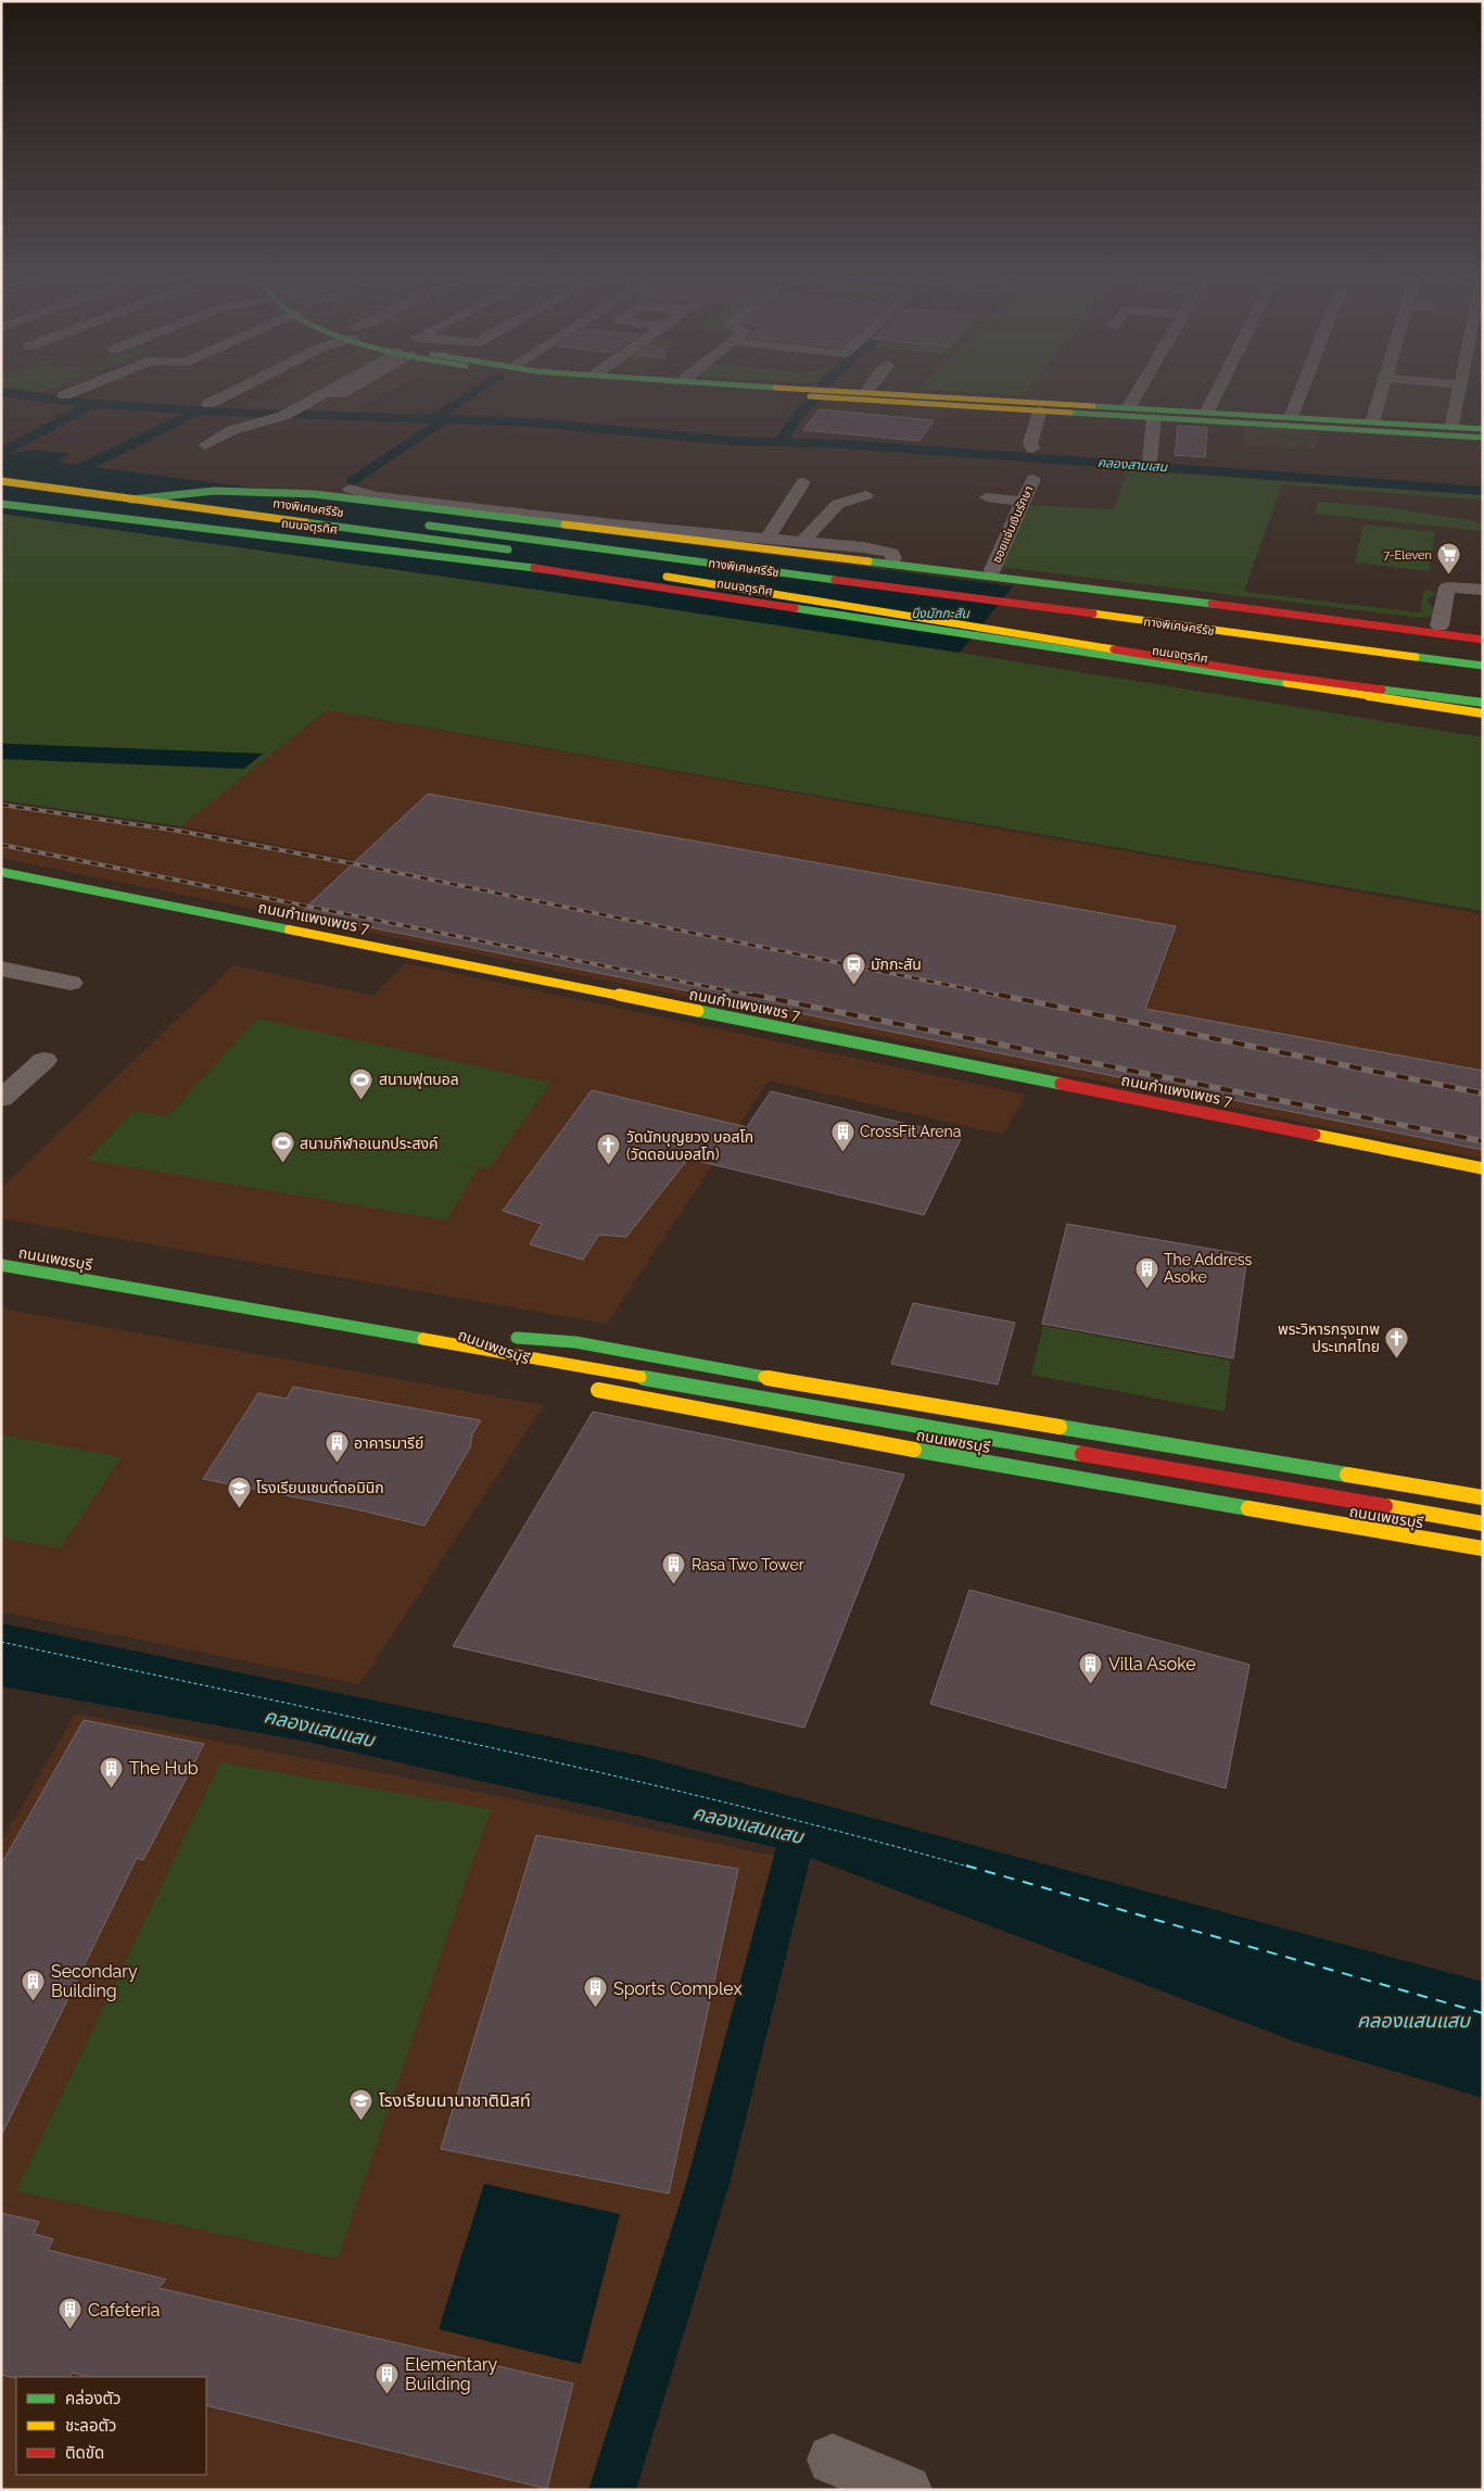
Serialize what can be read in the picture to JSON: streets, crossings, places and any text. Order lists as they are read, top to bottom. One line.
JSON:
{"streets":{"main road":["ทางพิเศษศรีรัช","ถนนจตุรทิศ","ถนนกำแพงเพชร 7","ถนนเพชรบุรี"],"street":["ซอยแจ่มเงินรักษา"]},"water":["คลองสามเสน","บึงมักกะสัน","คลองแสนแสบ"],"places":{"supermarket":["7-Eleven"],"station":["มักกะสัน"],"sports":["สนามฟุตบอล","สนามกีฬาอเนกประสงค์"],"building":["CrossFit Arena","The Address Asoke","อาคารมารีย์","Rasa Two Tower","Villa Asoke","The Hub","Secondary Building","Sports Complex","Cafeteria","Elementary Building"],"church":["วัดนักบุญยวง บอสโก (วัดดอนบอสโก)","พระวิหารกรุงเทพ ประเทศไทย"],"school or university":["โรงเรียนเซนต์ดอมินิก","โรงเรียนนานาชาตินิสท์"]},"legend":["คล่องตัว","ชะลอตัว","ติดขัด"]}
